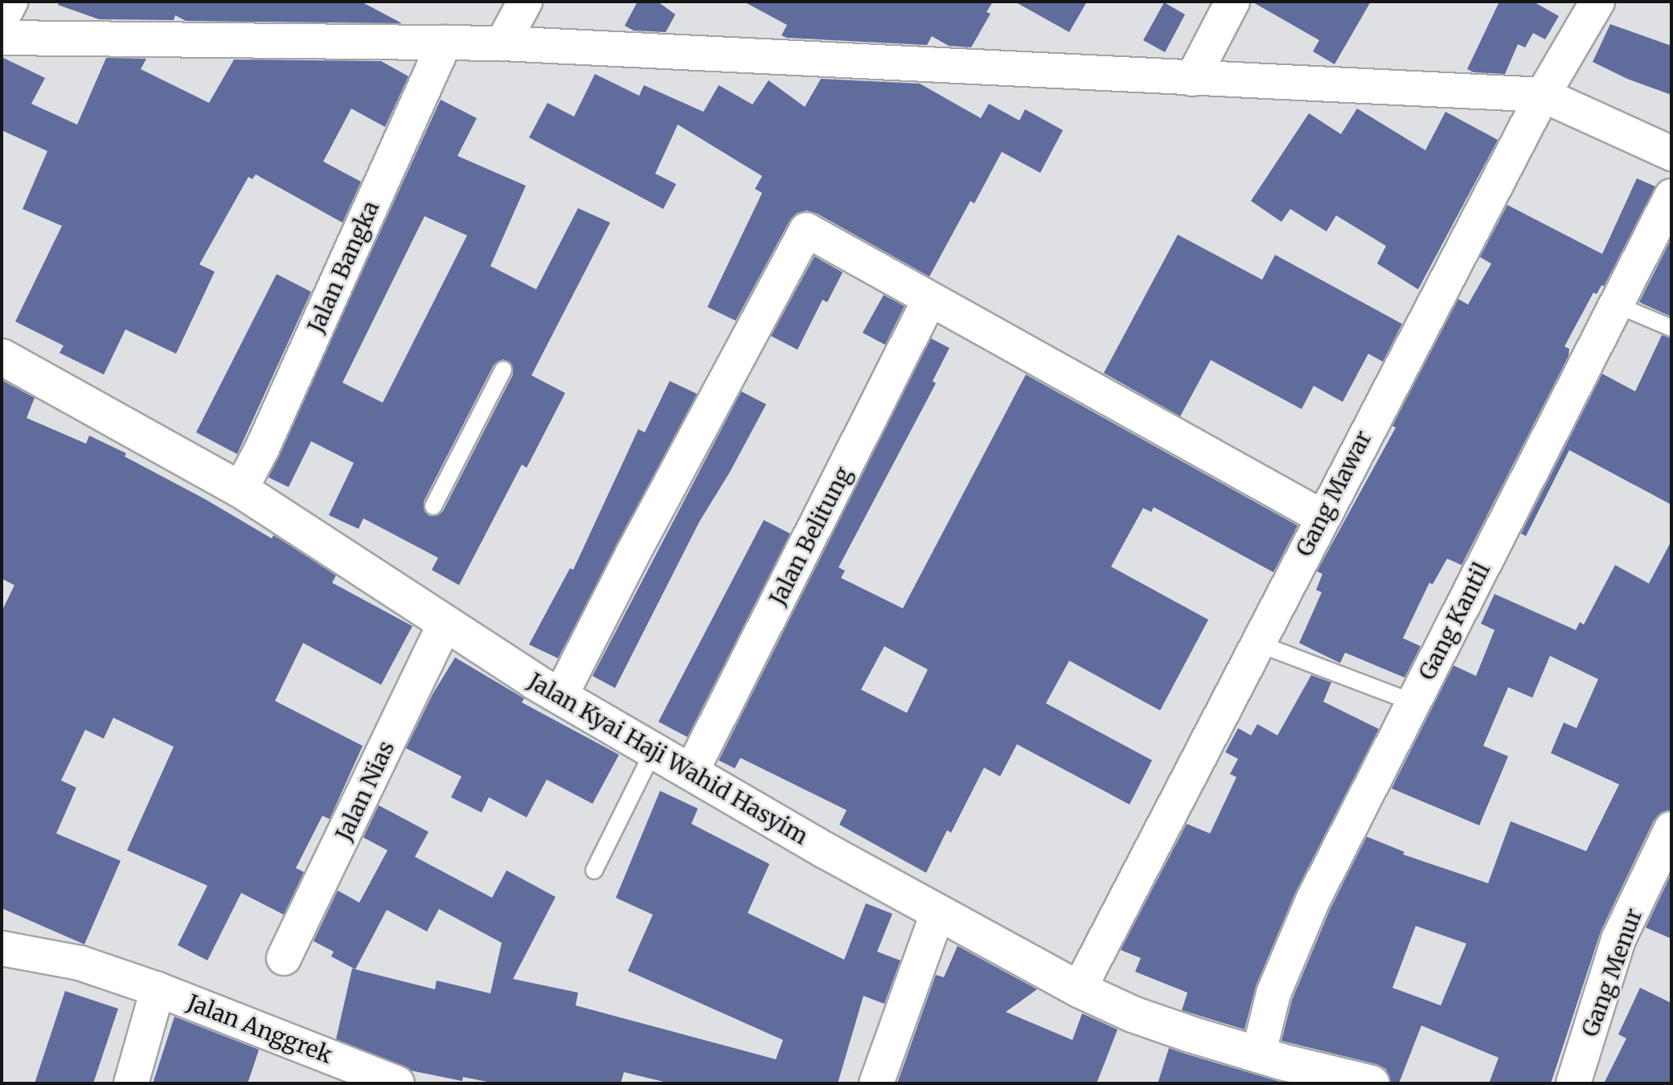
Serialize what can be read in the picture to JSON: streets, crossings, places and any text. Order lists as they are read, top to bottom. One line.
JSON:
{"streets":{"main road":["Jalan Kyai Haji Wahid Hasyim"],"street":["Jalan Bangka","Gang Mawar","Jalan Belitung","Gang Kantil","Jalan Nias","Gang Menur","Jalan Anggrek"]},"crossings":[["Jalan Bangka","Jalan Kyai Haji Wahid Hasyim"],["Gang Mawar","Jalan Kyai Haji Wahid Hasyim"],["Jalan Belitung","Jalan Kyai Haji Wahid Hasyim"],["Gang Kantil","Jalan Kyai Haji Wahid Hasyim"],["Jalan Kyai Haji Wahid Hasyim","Jalan Nias"]]}
